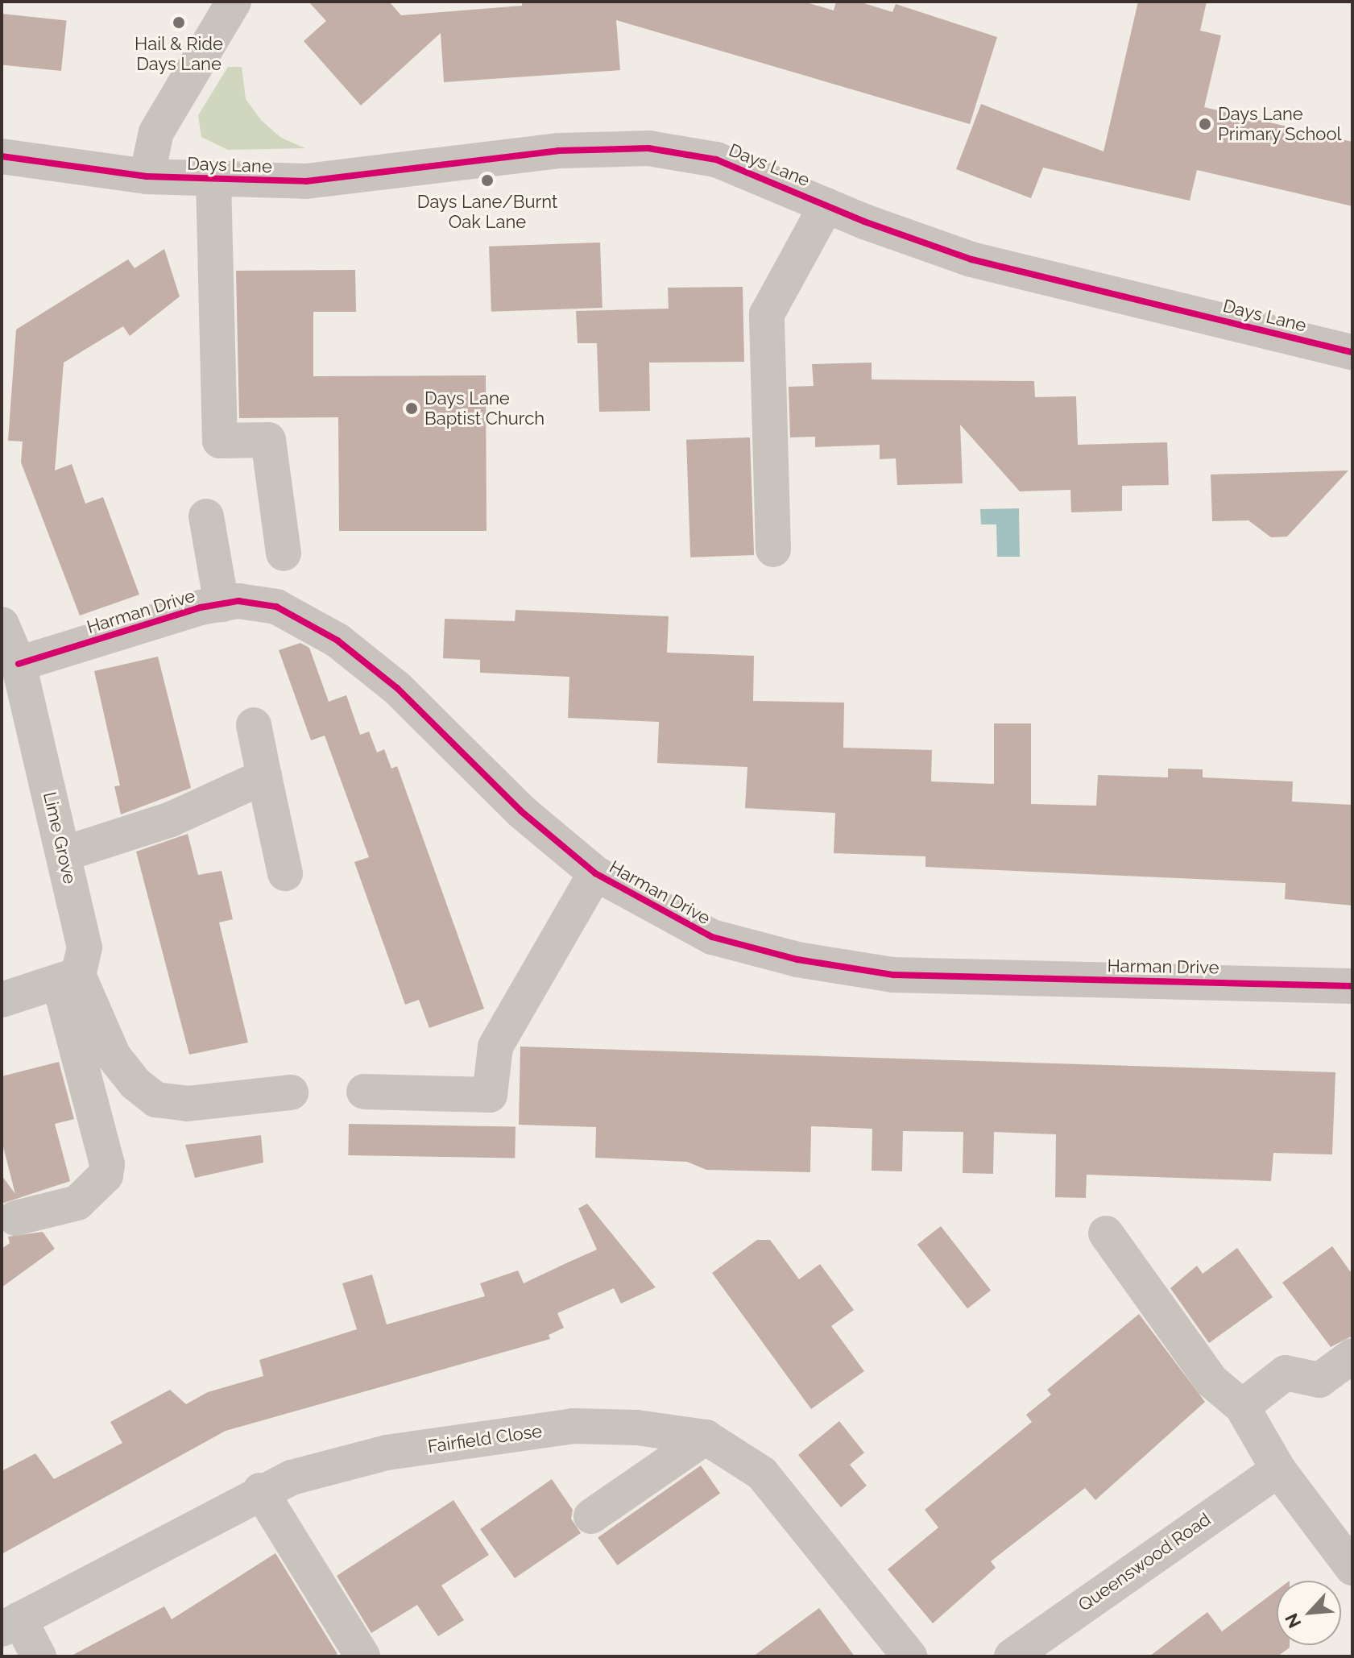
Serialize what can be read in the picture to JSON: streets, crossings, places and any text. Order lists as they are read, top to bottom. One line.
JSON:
{"streets":{"street":["Days Lane","Harman Drive","Lime Grove","Fairfield Close","Queenswood Road"]},"crossings":[["Harman Drive","Lime Grove"]],"places":["Hail & Ride Days Lane","Days Lane Primary School","Days Lane/Burnt Oak Lane","Days Lane Baptist Church"],"north":"bottom left"}
